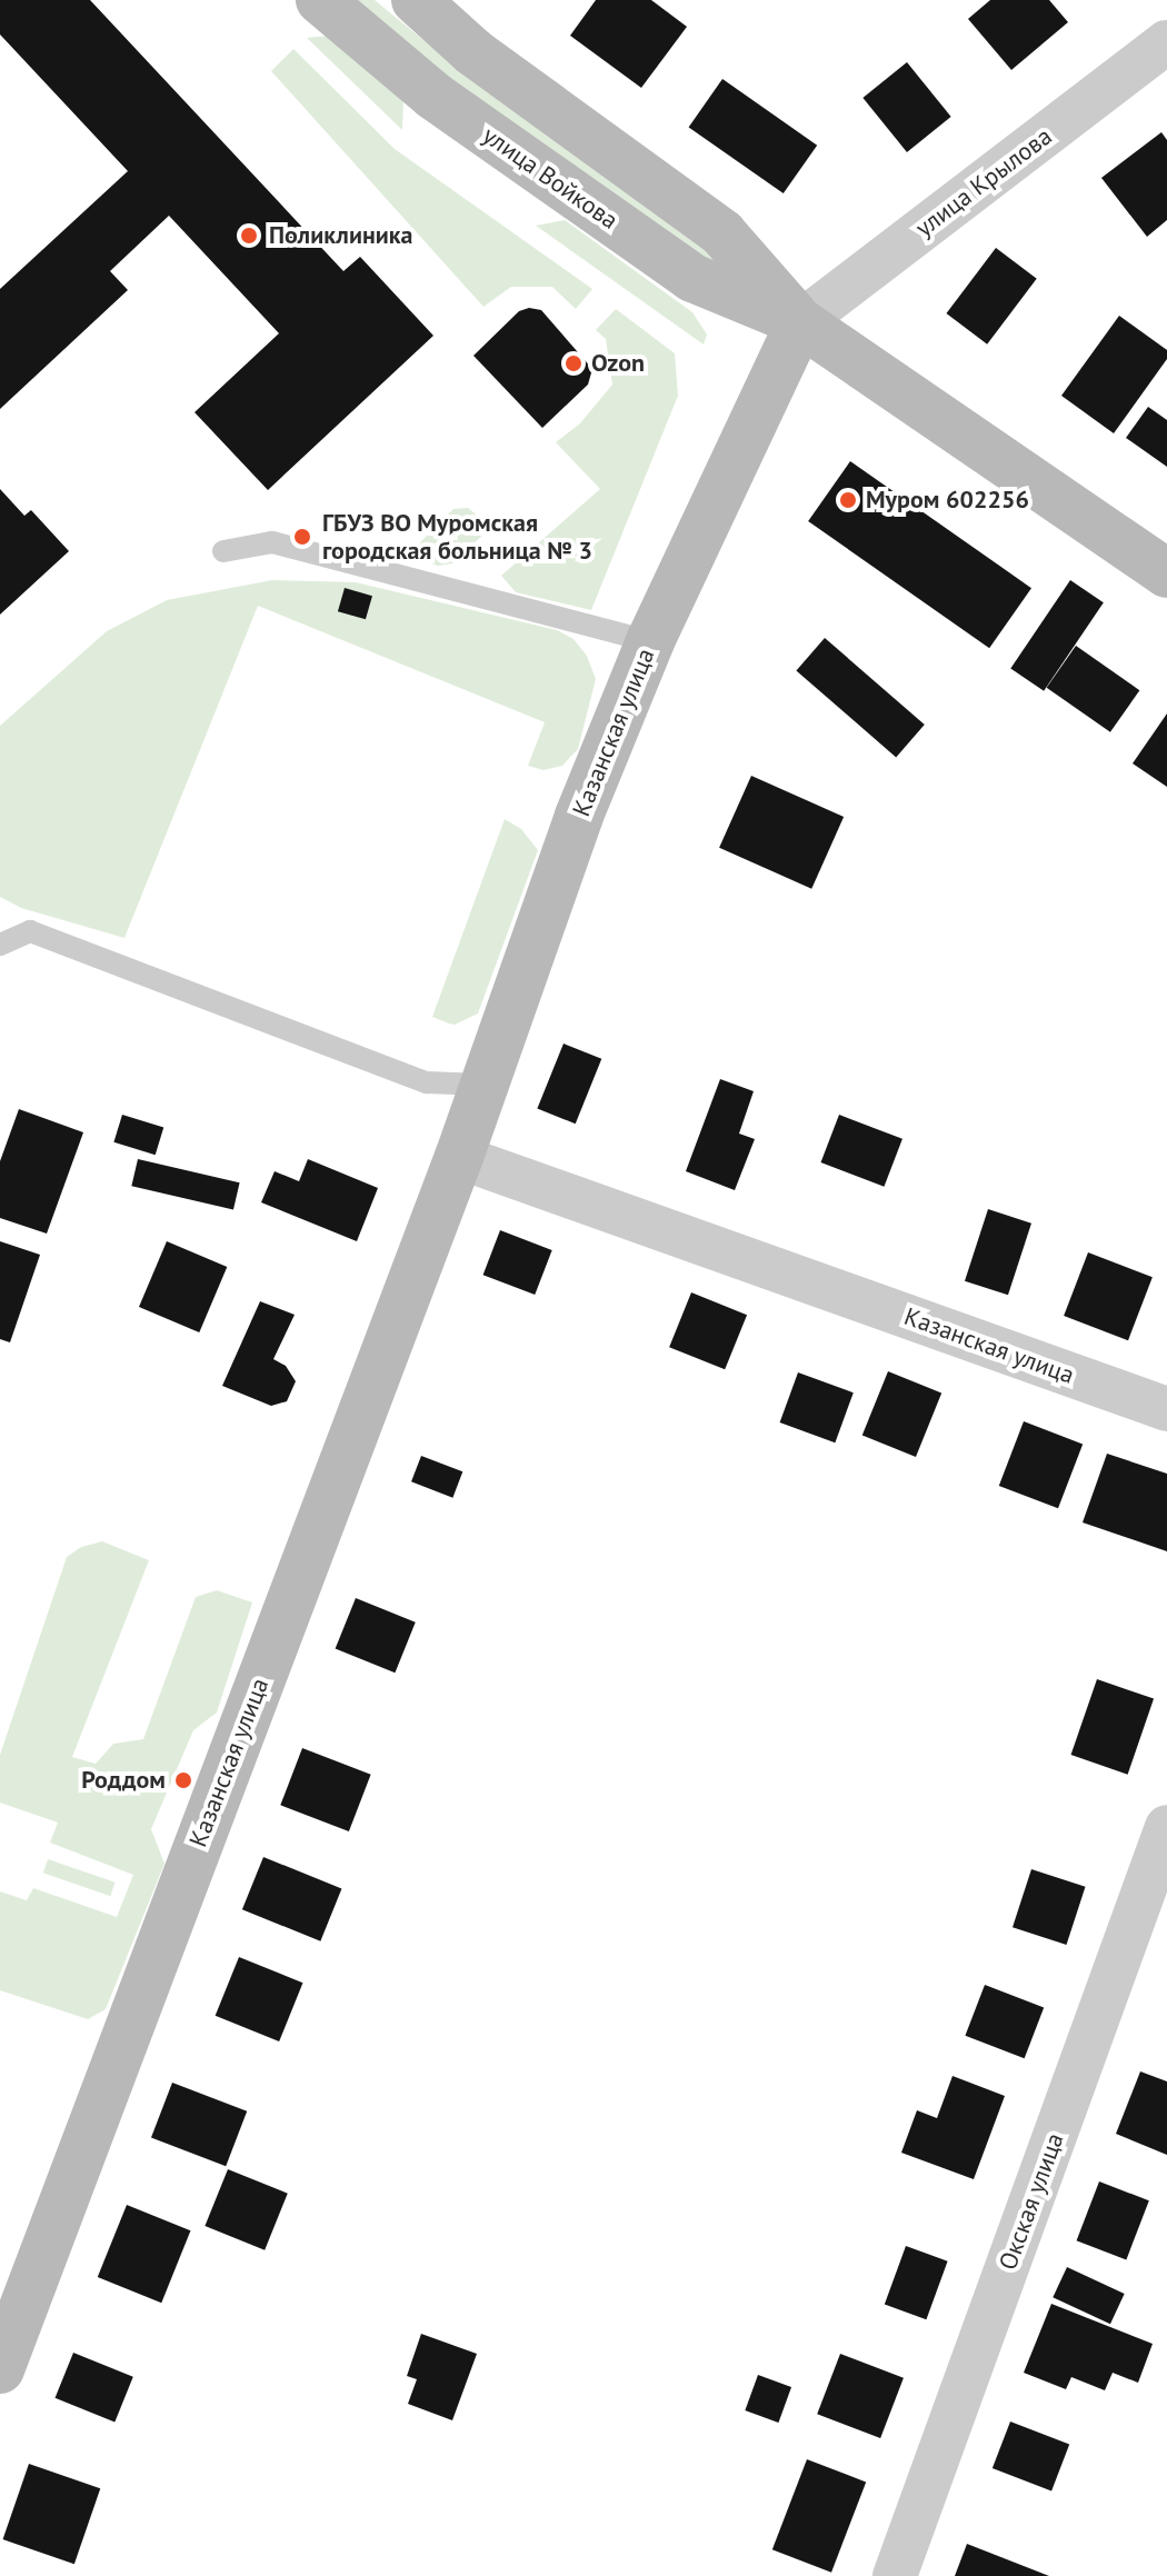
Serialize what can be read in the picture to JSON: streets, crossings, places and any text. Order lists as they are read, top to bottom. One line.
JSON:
{"streets":{"street":["улица Войкова","улица Крылова","Казанская улица","Окская улица"]},"crossings":[["улица Войкова","улица Крылова"],["улица Войкова","Казанская улица"],["улица Крылова","Казанская улица"]],"places":["Поликлиника","Ozon","Муром 602256","ГБУЗ ВО Муромская городская больница № 3","Роддом"]}
